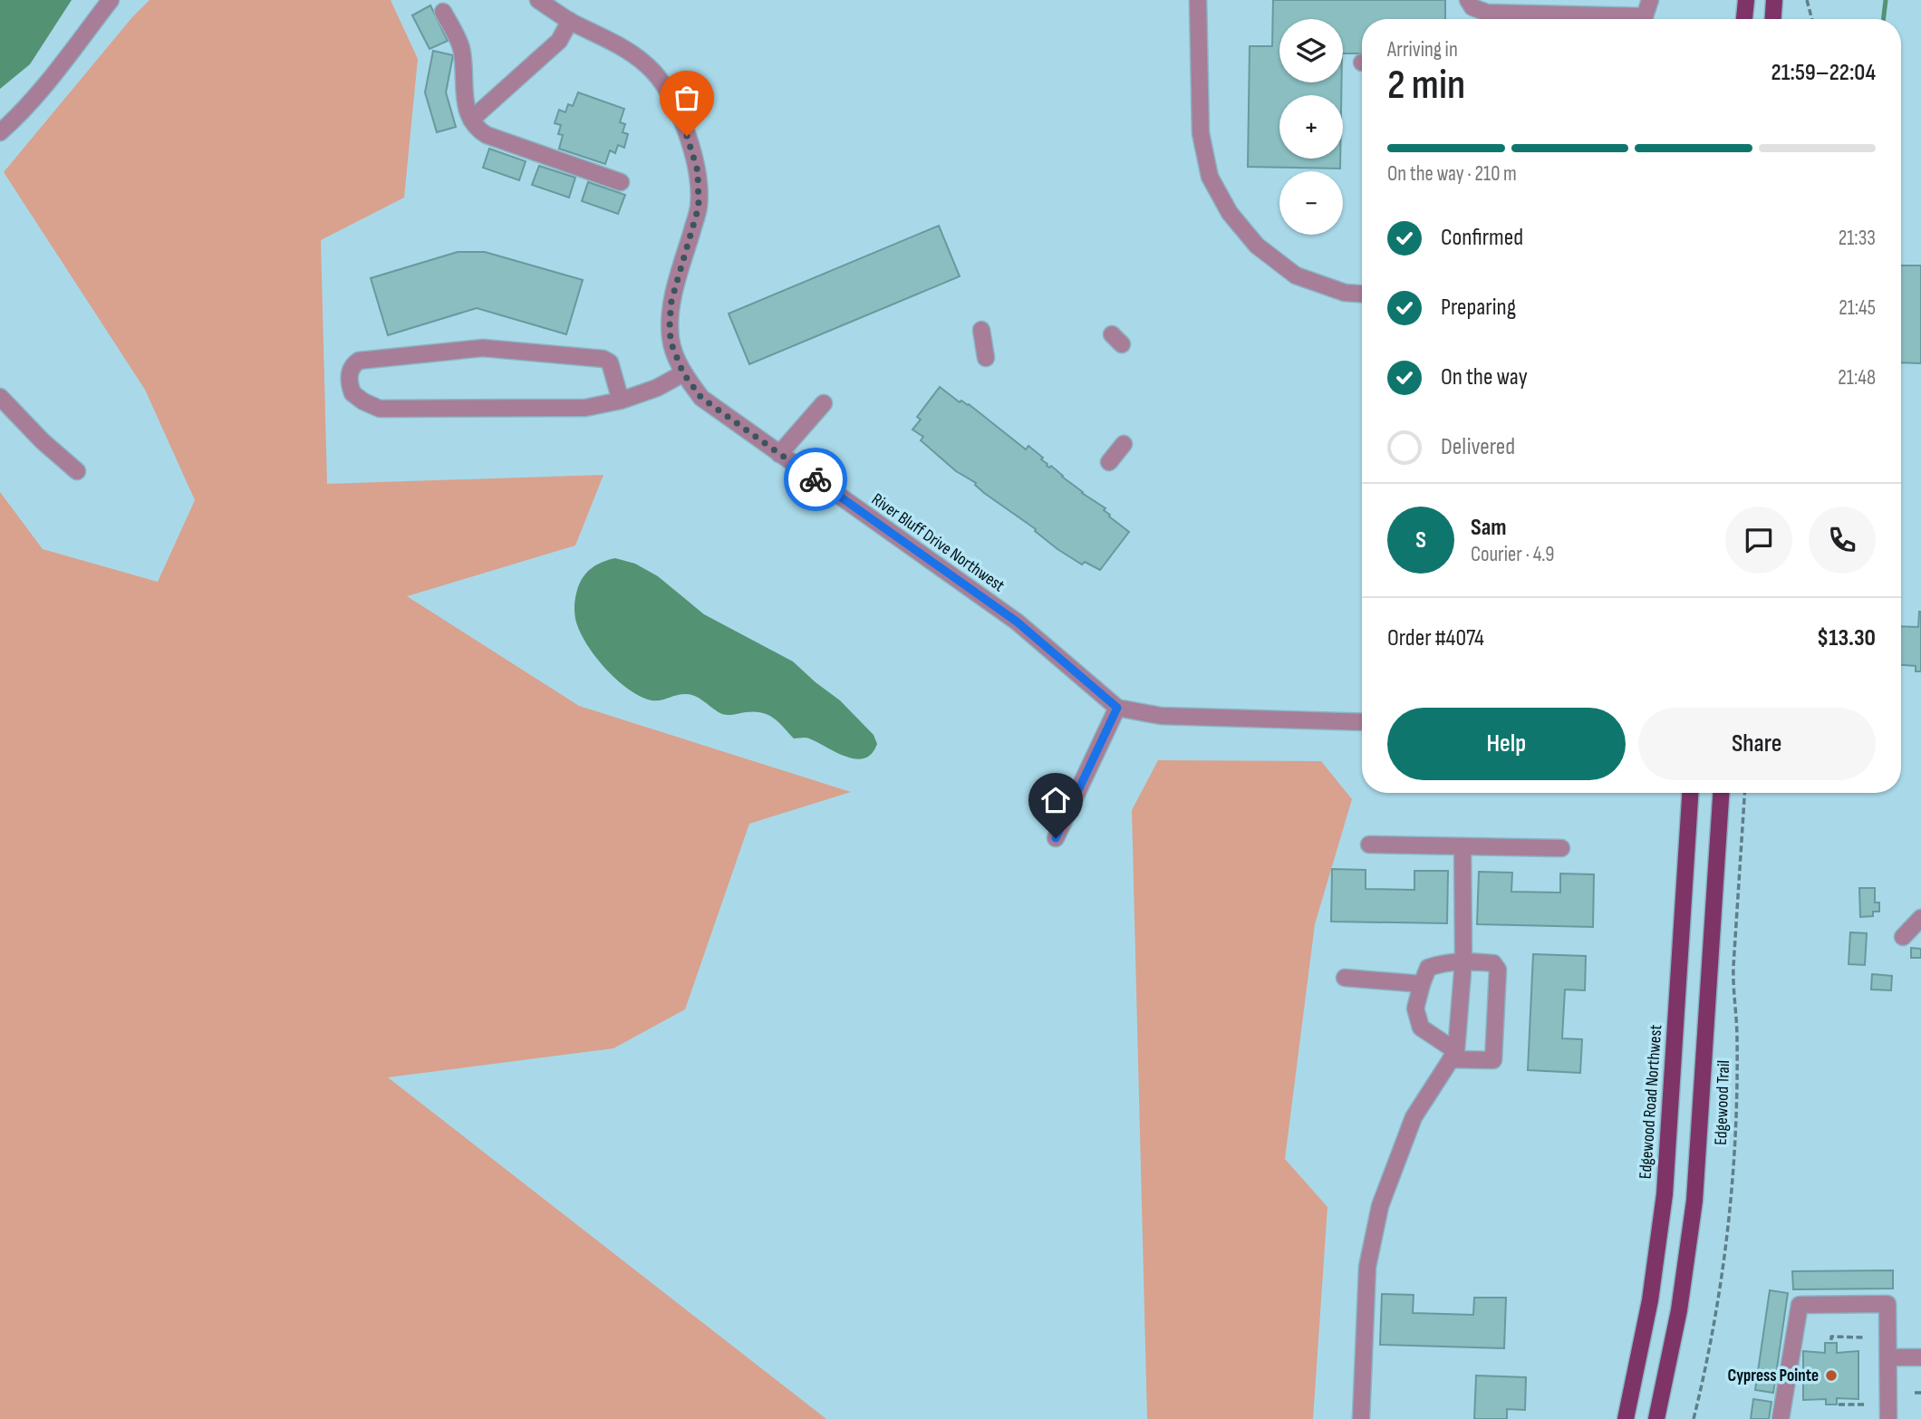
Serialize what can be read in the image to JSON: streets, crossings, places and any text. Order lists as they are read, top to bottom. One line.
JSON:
{"streets":{"main road":["Edgewood Road Northwest"],"street":["River Bluff Drive Northwest"],"path":["Edgewood Trail"]},"places":["Cypress Pointe"],"page":{"map_buttons":["+","−"],"heading":["2 min","Arriving in","21:59–22:04"],"panel":["Sam","Courier · 4.9","Order #4074","$13.30"],"bar":"On the way · 210 m","list":[["Confirmed","21:33"],["Preparing","21:45"],["On the way","21:48"],"Delivered"],"round":"S","buttons":["Help","Share"]}}
